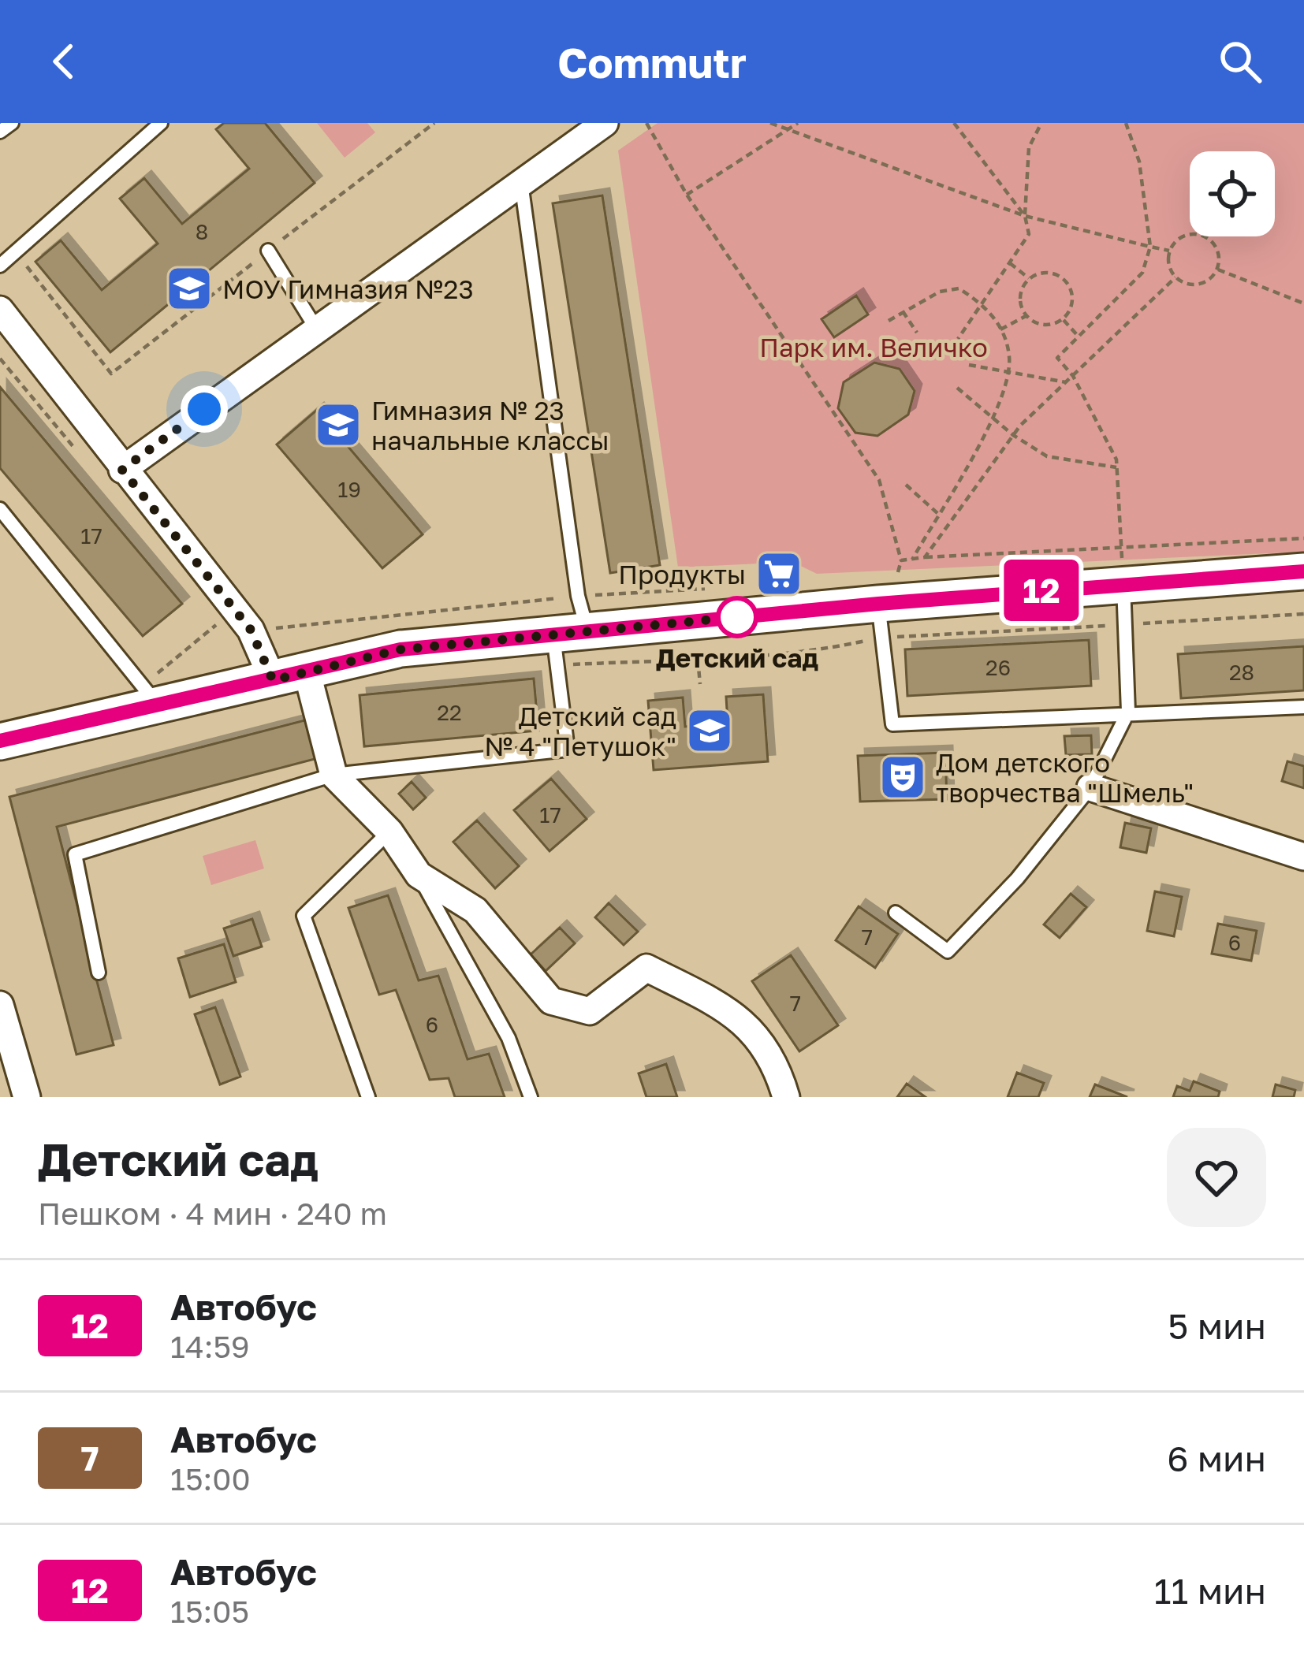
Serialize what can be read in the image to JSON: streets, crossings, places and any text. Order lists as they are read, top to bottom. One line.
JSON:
{"parks":["Парк им. Величко"],"places":{"school or university":["МОУ Гимназия №23","Гимназия № 23 начальные классы","Детский сад № 4 \"Петушок\""],"supermarket":["Продукты"],"other":["Детский сад"],"theatre":["Дом детского творчества \"Шмель\""]},"lines":["bus line 12"],"house_numbers":["8","19","17","26","28","22","17","7","6","7","6"],"page":{"header":"Commutr","on_map":"12","heading":["Детский сад","Пешком · 4 мин · 240 m"],"list":[{"mark":"12","name":"Автобус","note":"14:59","value":"5 мин"},{"mark":"7","name":"Автобус","note":"15:00","value":"6 мин"},{"mark":"12","name":"Автобус","note":"15:05","value":"11 мин"}]}}
